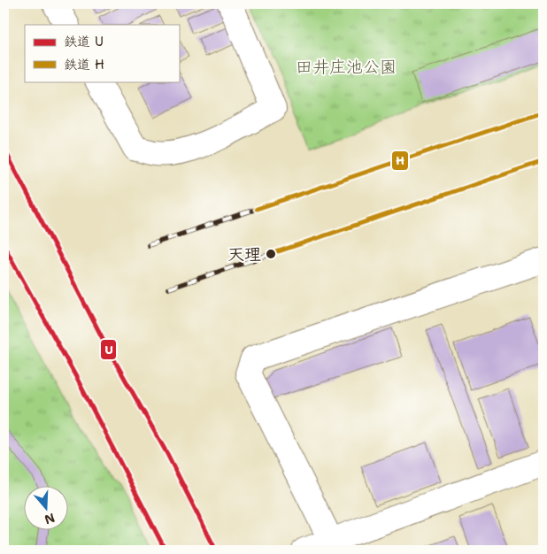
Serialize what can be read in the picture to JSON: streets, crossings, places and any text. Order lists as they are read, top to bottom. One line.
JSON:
{"parks":["田井庄池公園"],"places":["天理"],"lines":["rail line H","rail line U"],"legend":["鉄道 U","鉄道 H"],"north":"bottom"}
